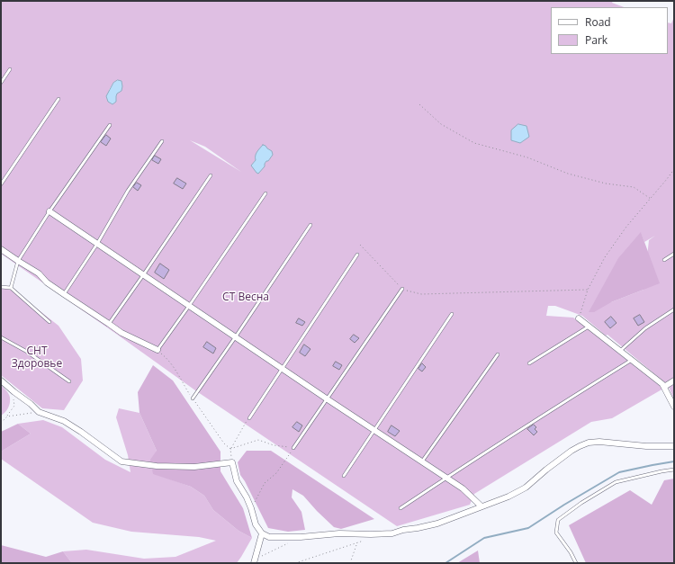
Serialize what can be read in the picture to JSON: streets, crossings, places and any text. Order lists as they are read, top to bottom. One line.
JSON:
{"parks":["СТ Весна","СНТ Здоровье"],"legend":["Road","Park"]}
